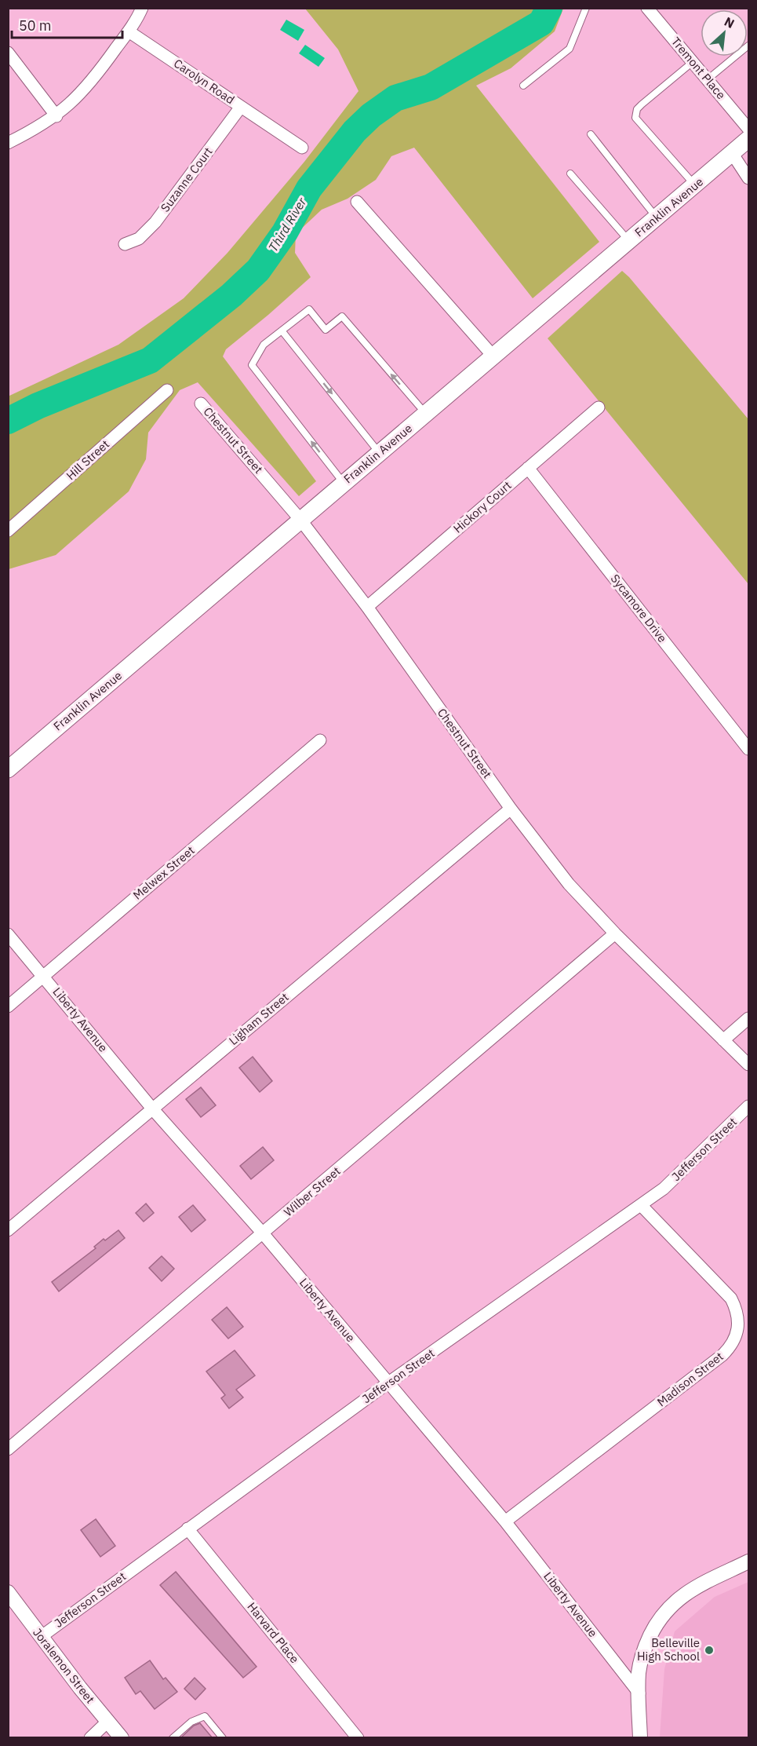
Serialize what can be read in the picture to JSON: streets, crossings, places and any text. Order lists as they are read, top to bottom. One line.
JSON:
{"streets":{"main road":["Franklin Avenue"],"street":["Tremont Place","Carolyn Road","Suzanne Court","Chestnut Street","Hill Street","Hickory Court","Sycamore Drive","Melwex Street","Ligham Street","Liberty Avenue","Jefferson Street","Wilber Street","Madison Street","Harvard Place","Joralemon Street"]},"crossings":[["Carolyn Road","Suzanne Court"],["Franklin Avenue","Chestnut Street"],["Chestnut Street","Hickory Court"],["Chestnut Street","Ligham Street"],["Chestnut Street","Wilber Street"],["Hickory Court","Sycamore Drive"],["Melwex Street","Liberty Avenue"],["Ligham Street","Liberty Avenue"],["Liberty Avenue","Jefferson Street"],["Liberty Avenue","Wilber Street"],["Liberty Avenue","Madison Street"],["Jefferson Street","Madison Street"],["Jefferson Street","Harvard Place"],["Jefferson Street","Joralemon Street"]],"water":["Third River"],"places":["Belleville High School"],"scale_bar":"50 m","north":"top right"}
